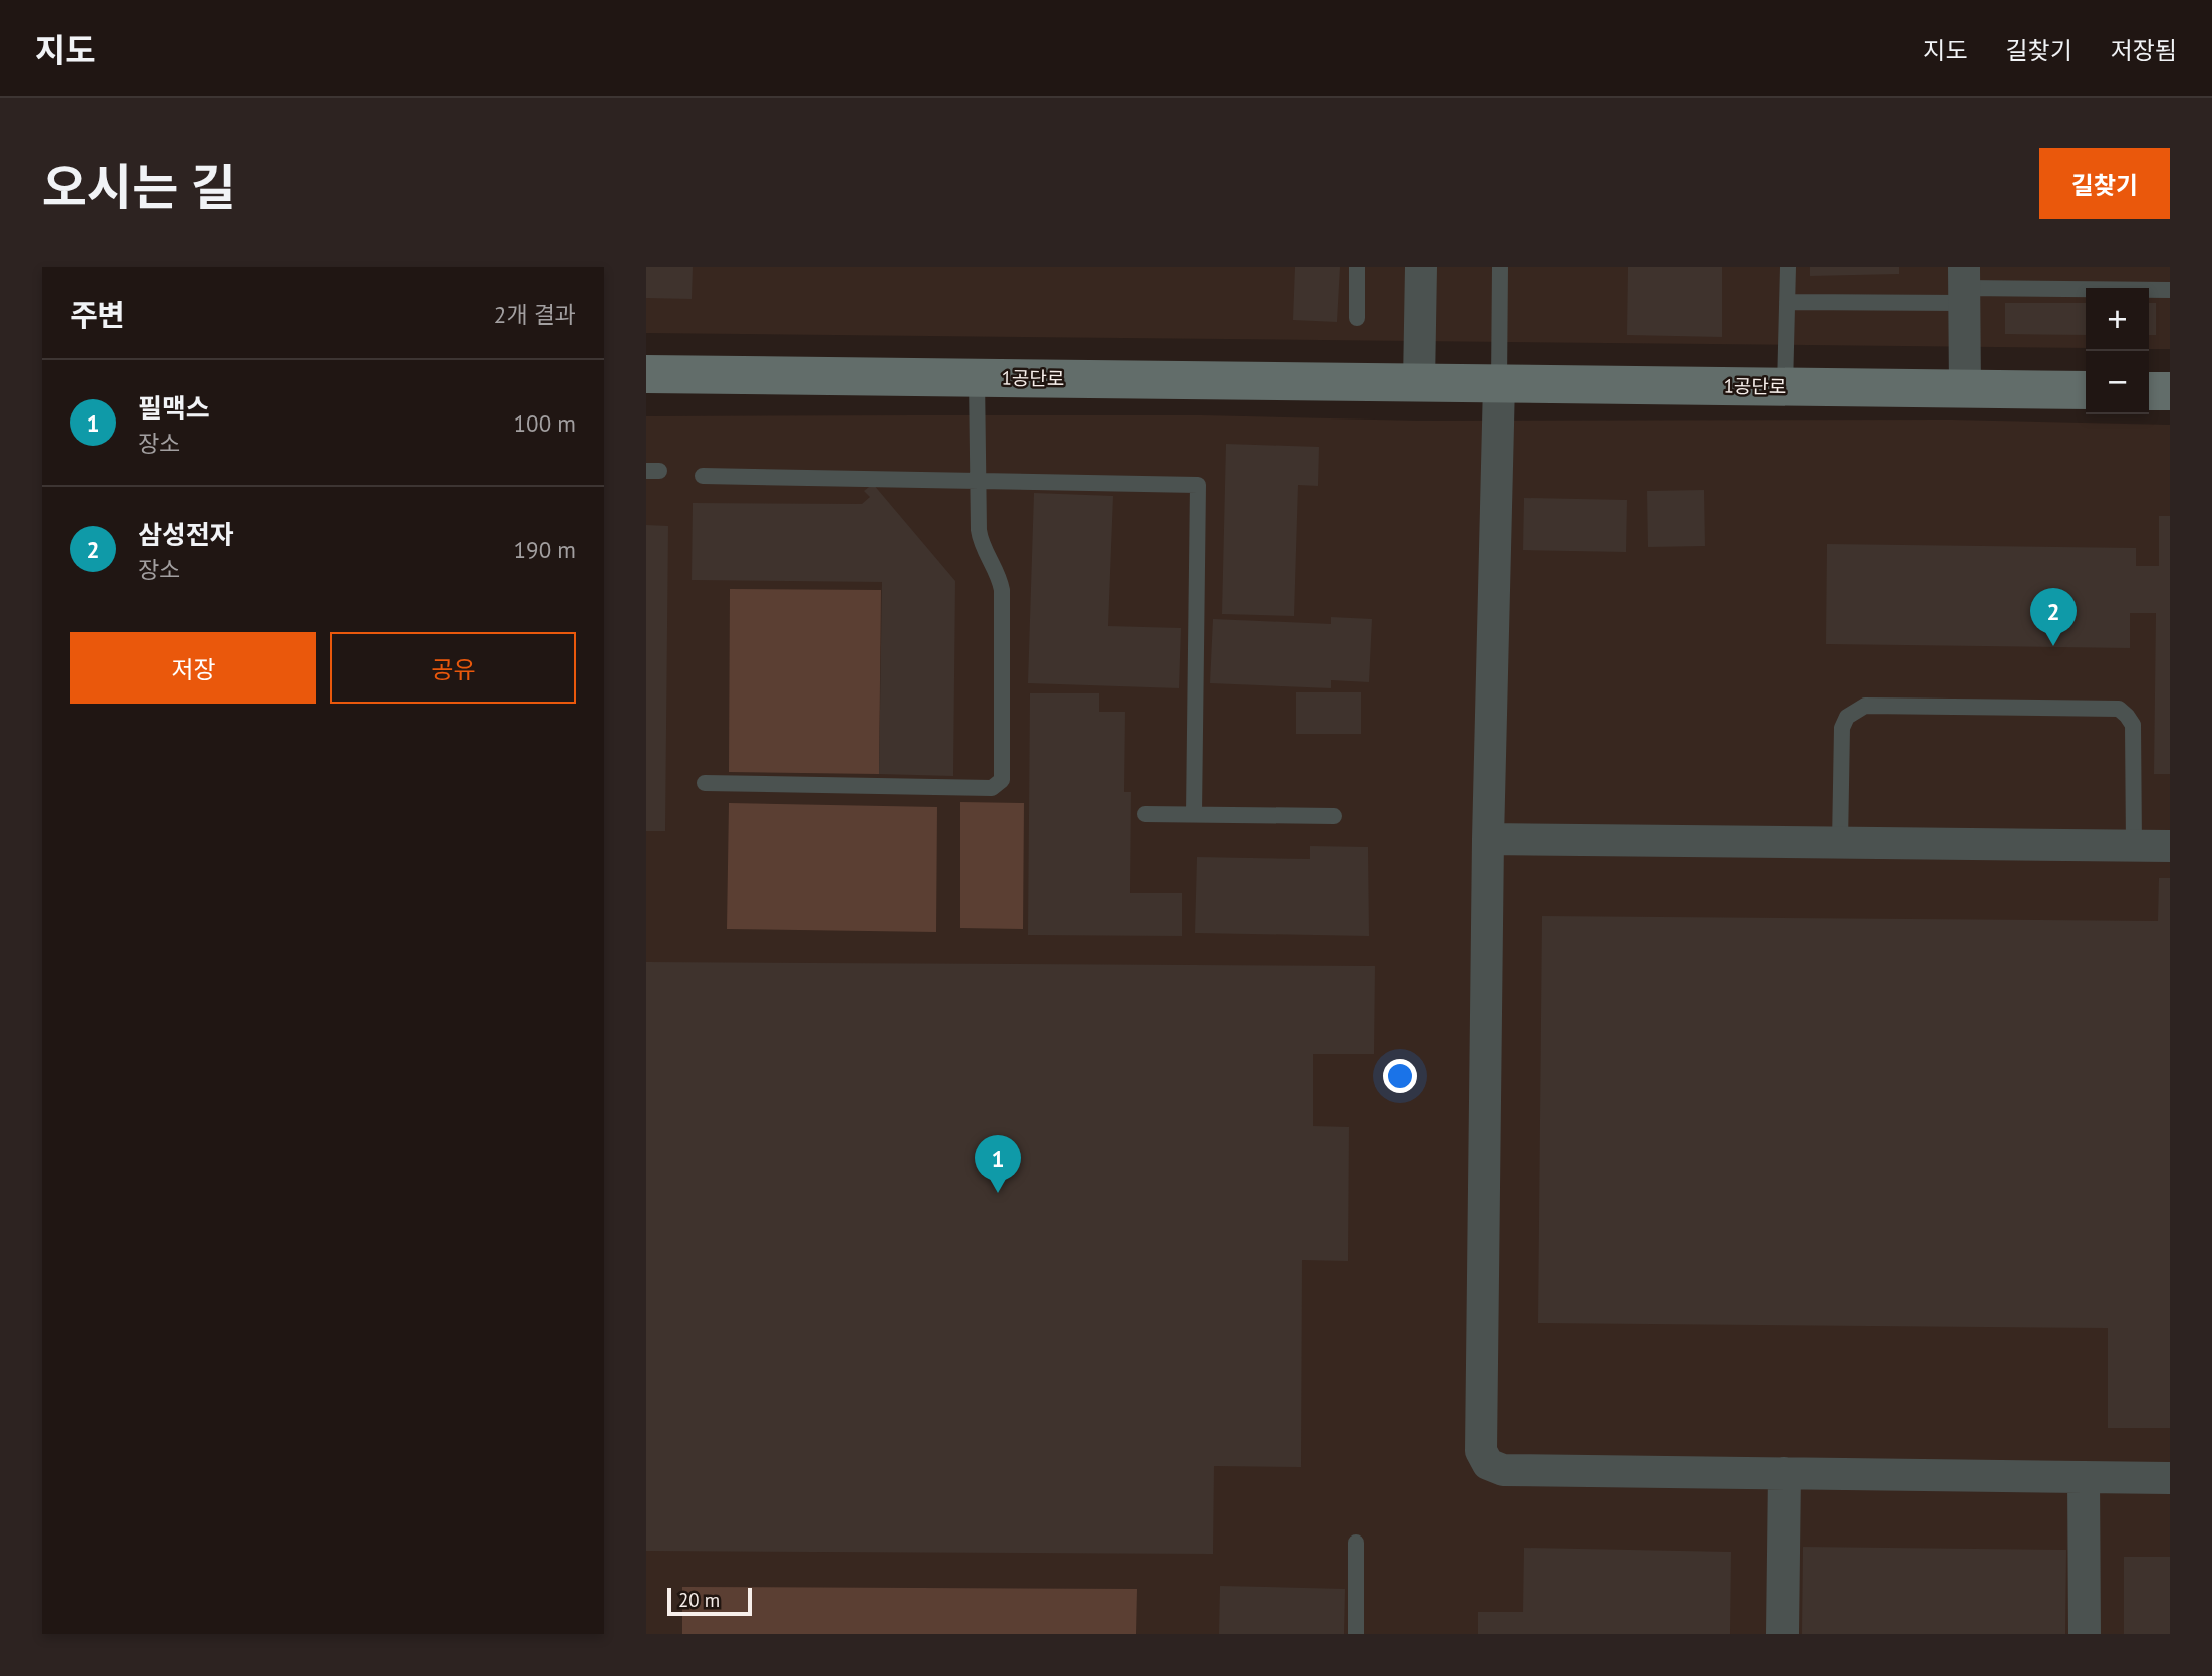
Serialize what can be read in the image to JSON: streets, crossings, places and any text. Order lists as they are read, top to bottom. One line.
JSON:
{"streets":{"street":["1공단로"]},"scale_bar":"20 m","page":{"header":"지도","nav":["지도","길찾기","저장됨"],"title":"오시는 길","buttons":["길찾기",["저장","공유"]],"heading":["주변","2개 결과"],"map_buttons":["+","−"],"list":[{"mark":"1","name":"필맥스","note":"장소","value":"100 m"},{"mark":"2","name":"삼성전자","note":"장소","value":"190 m"}],"pins":["2","1"],"scale":"20 m"}}
